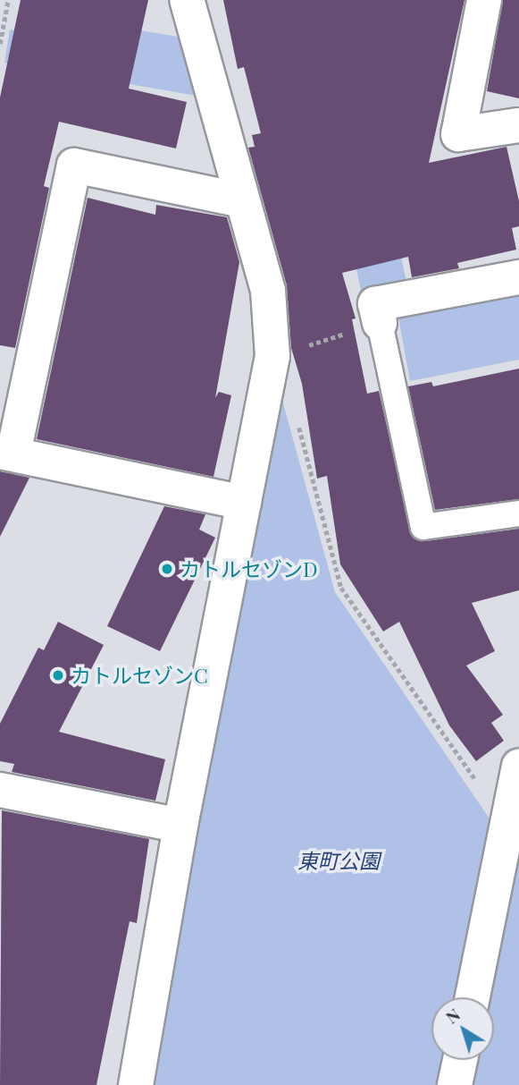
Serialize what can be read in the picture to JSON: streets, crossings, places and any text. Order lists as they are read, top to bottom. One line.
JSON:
{"parks":["東町公園"],"places":["カトルセゾンD","カトルセゾンC"],"north":"top left"}
